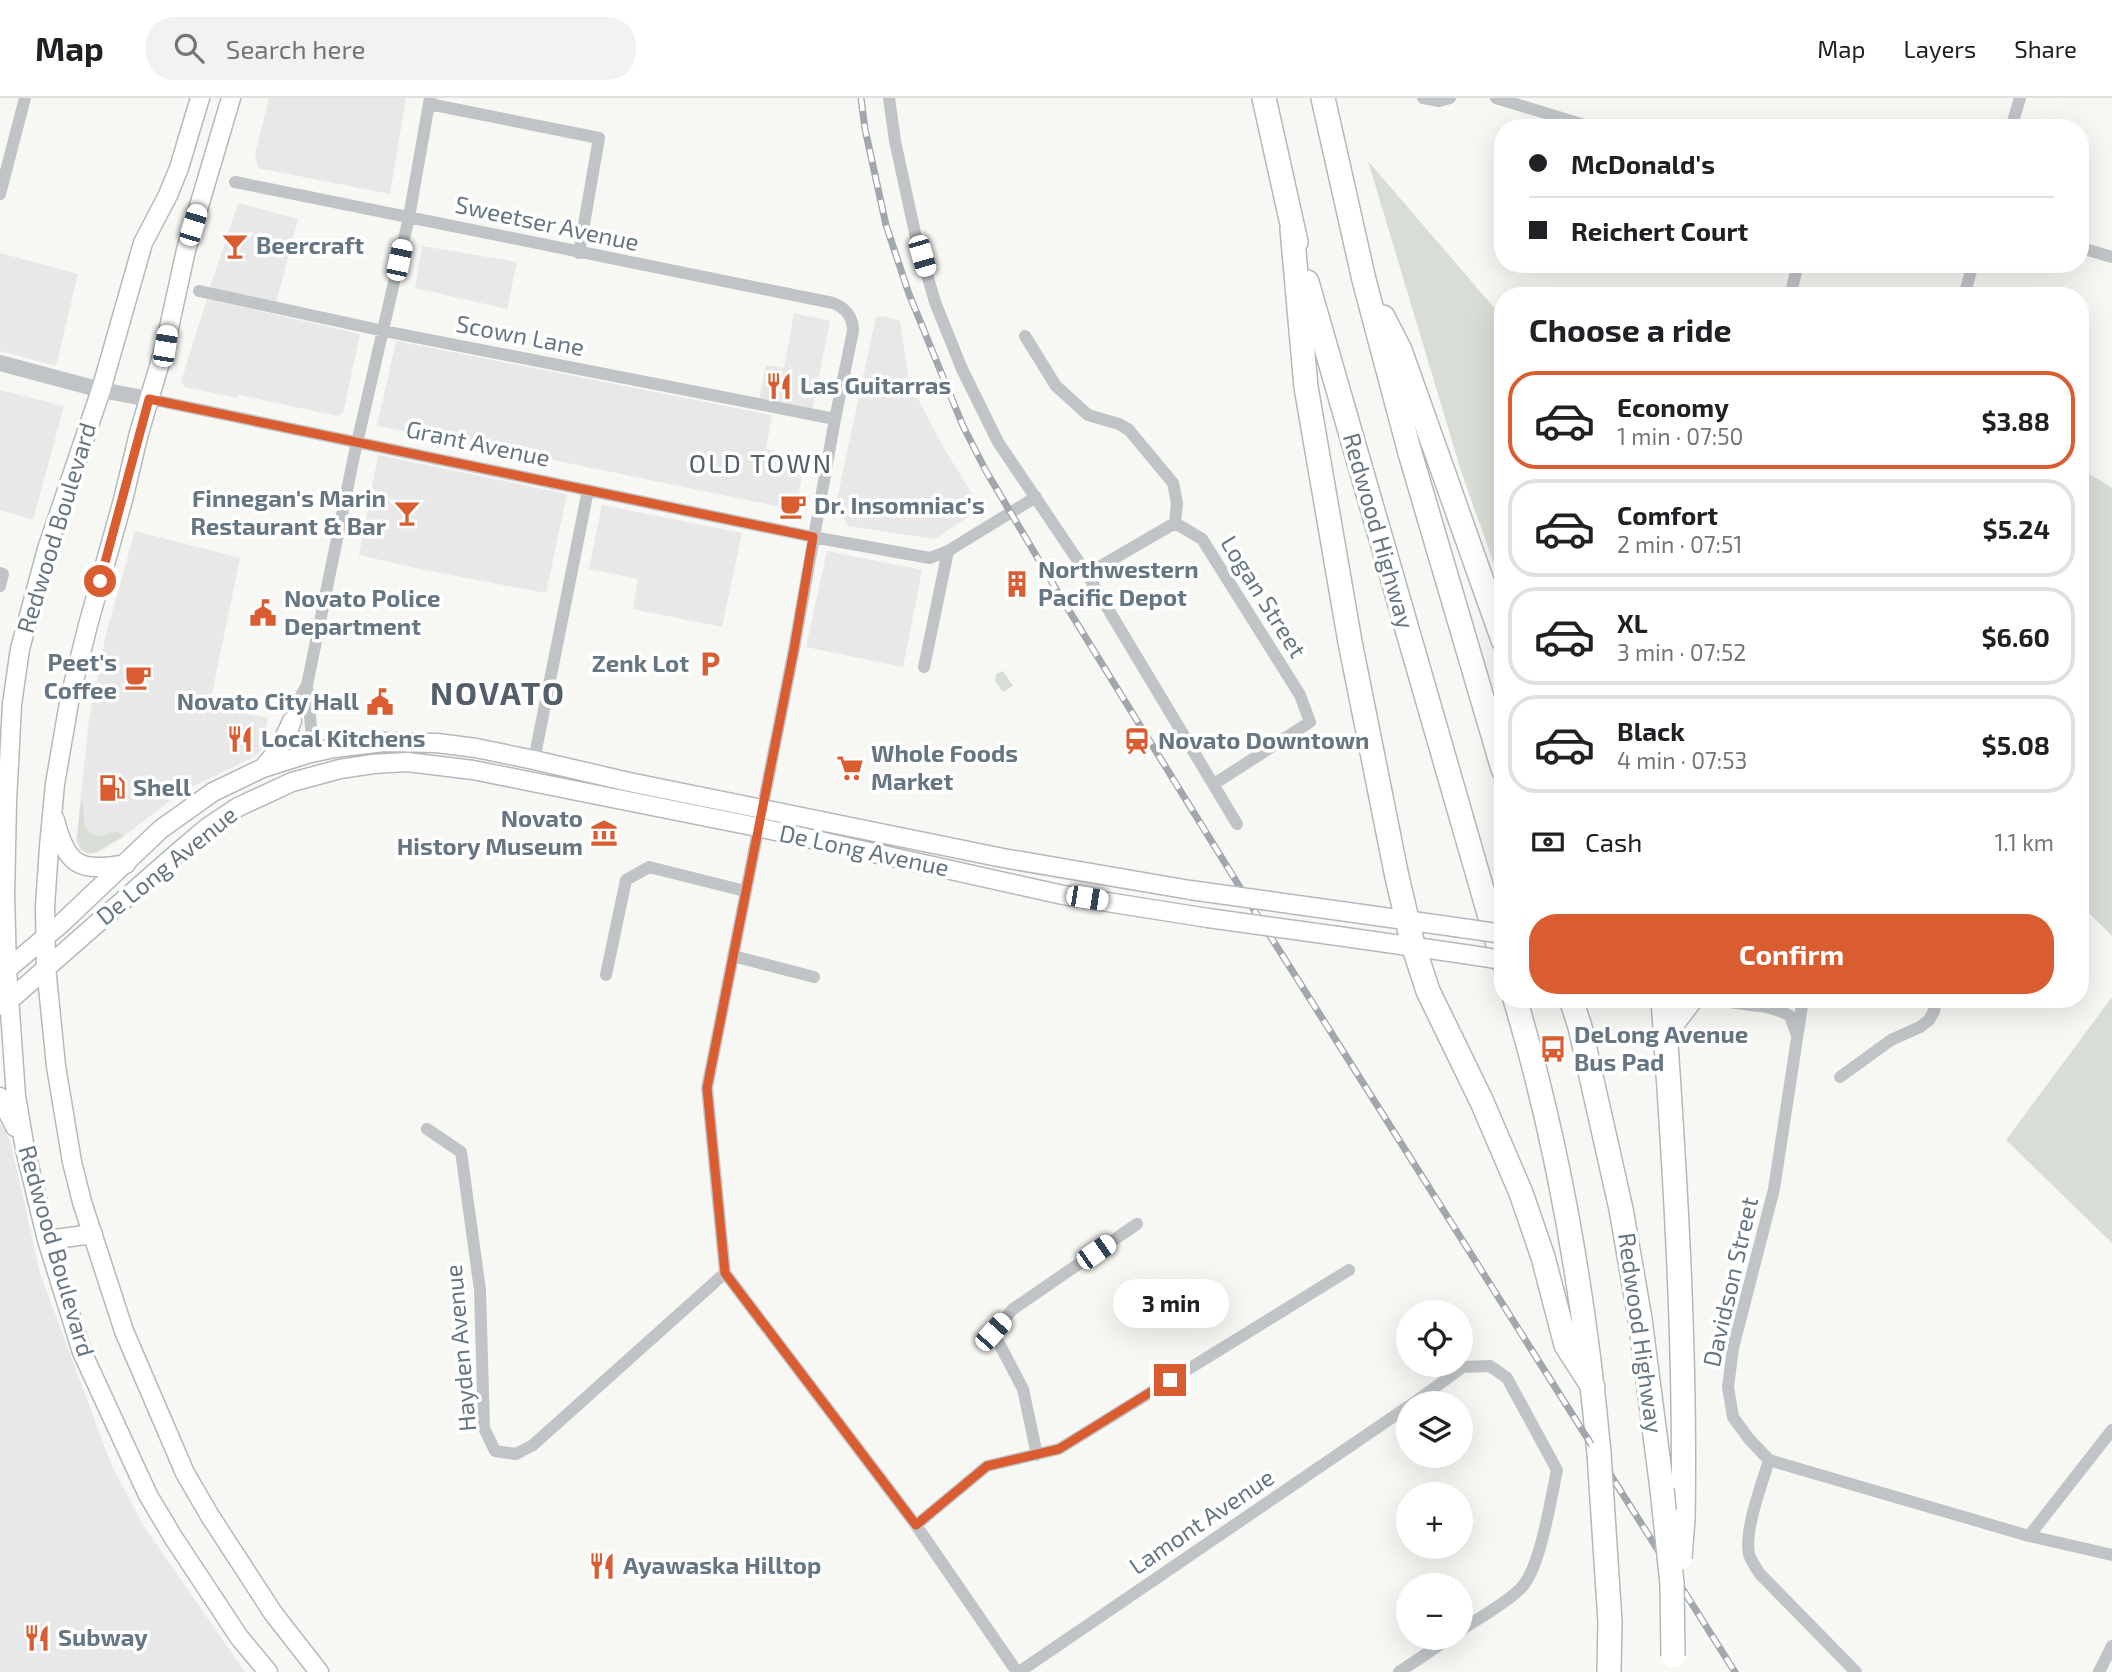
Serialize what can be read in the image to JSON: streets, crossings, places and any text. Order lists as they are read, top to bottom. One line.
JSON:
{"streets":{"highway":["Redwood Highway"],"main road":["Redwood Boulevard","De Long Avenue"],"street":["Sweetser Avenue","Scown Lane","Grant Avenue","Logan Street","Davidson Street","Hayden Avenue","Lamont Avenue"]},"crossings":[["Sweetser Avenue","Scown Lane"],["Grant Avenue","Redwood Boulevard"],["Redwood Boulevard","De Long Avenue"]],"districts":["OLD TOWN","NOVATO"],"places":{"bar":["Beercraft","Finnegan's Marin Restaurant & Bar"],"restaurant":["Las Guitarras","Local Kitchens","Ayawaska Hilltop","Subway"],"cafe":["Dr. Insomniac's","Peet's Coffee"],"building":["Northwestern Pacific Depot"],"public building":["Novato Police Department","Novato City Hall"],"parking":["Zenk Lot"],"station":["Novato Downtown"],"supermarket":["Whole Foods Market"],"fuel station":["Shell"],"museum":["Novato History Museum"],"bus stop":["DeLong Avenue Bus Pad"]},"page":{"header":"Map","search":"Search here","nav":["Map","Layers","Share"],"banner":["McDonald's","Reichert Court"],"heading":"Choose a ride","list":[{"name":"Economy","note":"1 min · 07:50","value":"$3.88"},{"name":"Comfort","note":"2 min · 07:51","value":"$5.24"},{"name":"XL","note":"3 min · 07:52","value":"$6.60"},{"name":"Black","note":"4 min · 07:53","value":"$5.08"}],"pay":["Cash","1.1 km"],"buttons":"Confirm","bubble":"3 min","map_buttons":["+","−"]}}
